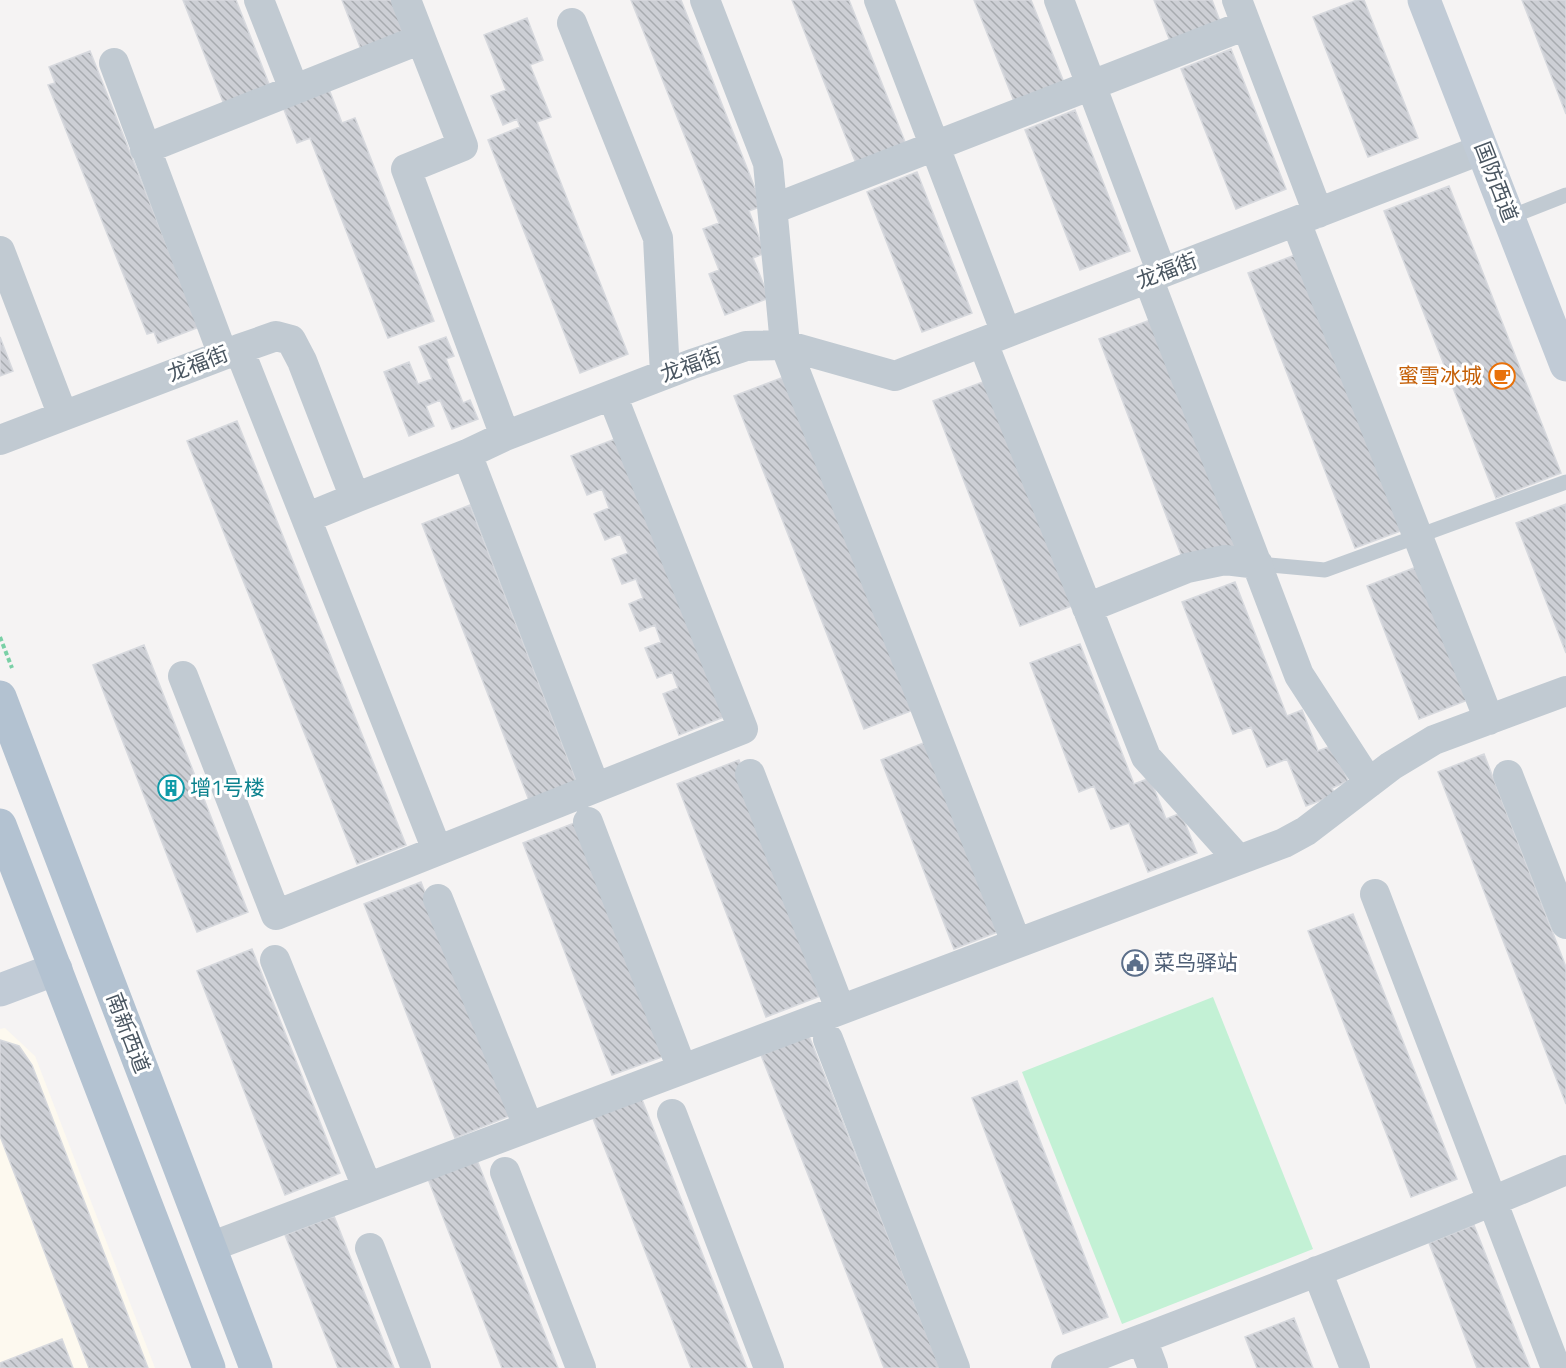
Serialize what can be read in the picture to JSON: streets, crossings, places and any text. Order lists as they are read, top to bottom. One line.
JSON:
{"streets":{"main road":["南新西道"],"street":["国防西道","龙福街"]},"crossings":[["国防西道","龙福街"]],"places":{"cafe":["蜜雪冰城"],"building":["增1号楼"],"public building":["菜鸟驿站"]}}
